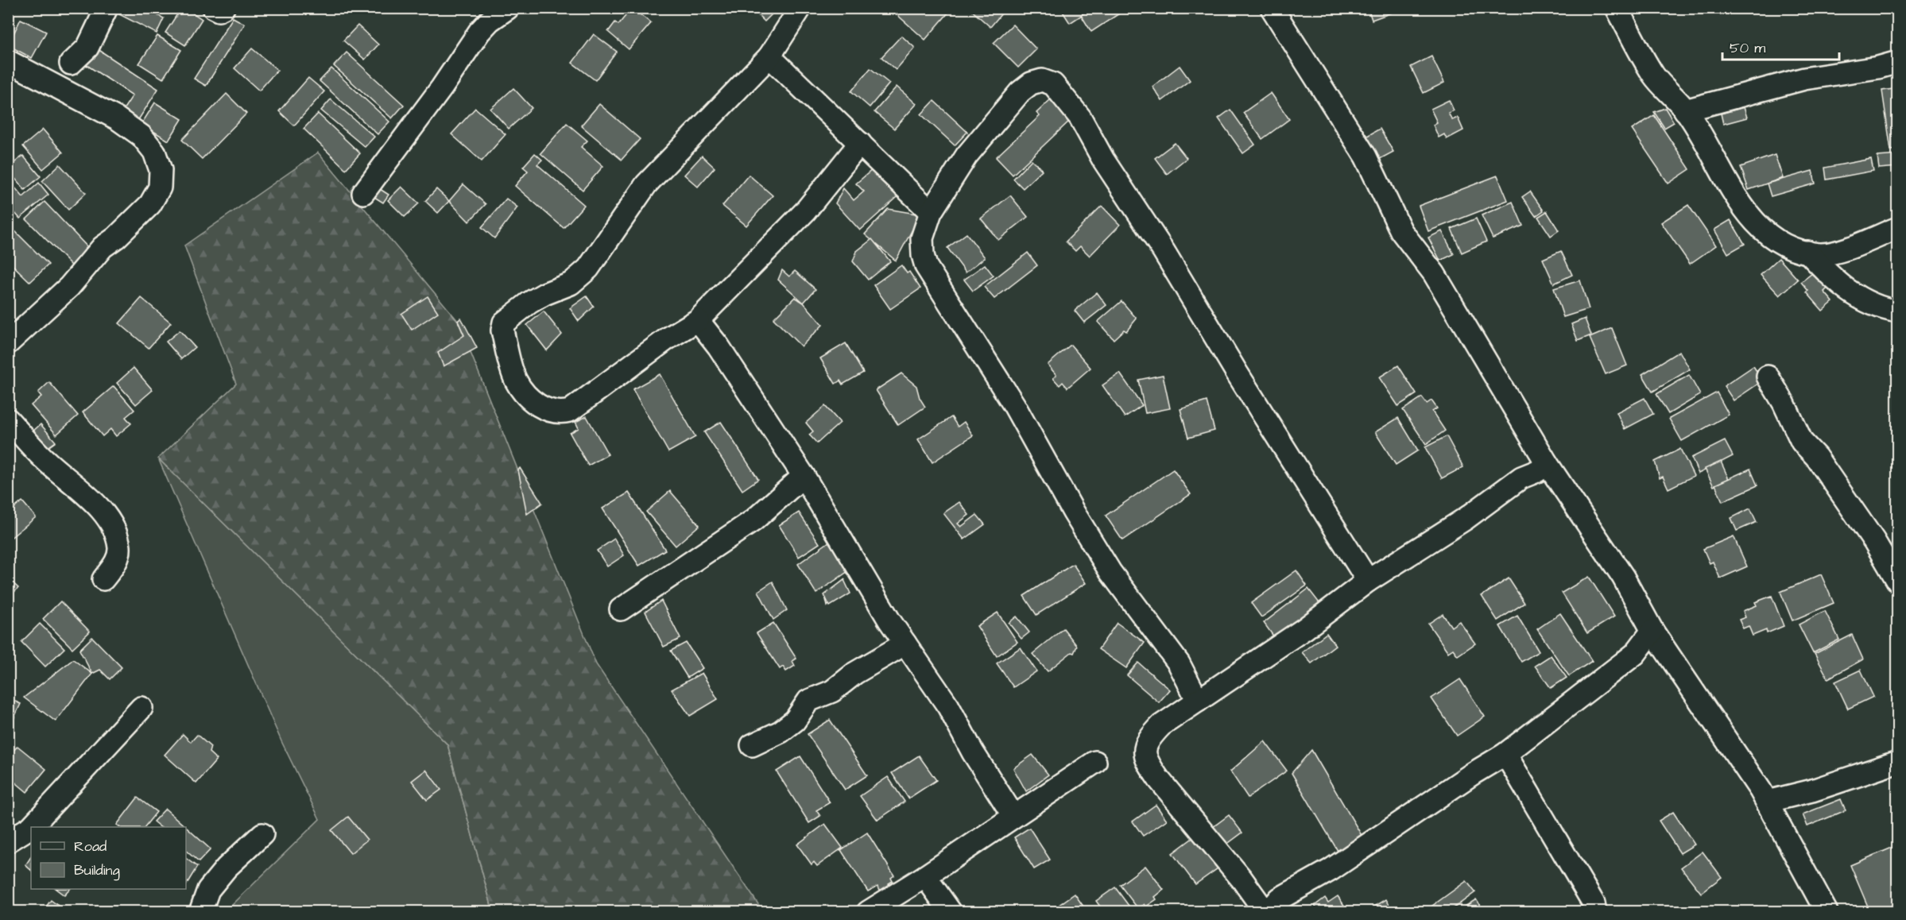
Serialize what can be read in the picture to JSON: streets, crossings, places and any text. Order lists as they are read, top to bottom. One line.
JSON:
{"legend":["Road","Building"],"scale_bar":"50 m"}
